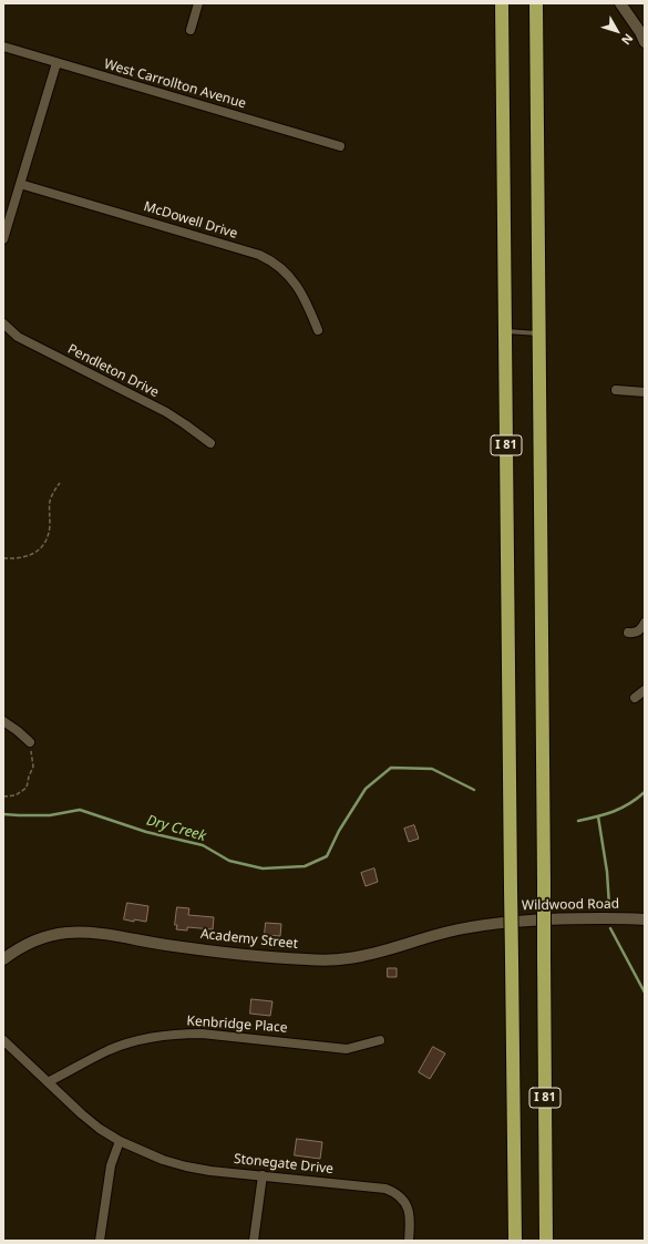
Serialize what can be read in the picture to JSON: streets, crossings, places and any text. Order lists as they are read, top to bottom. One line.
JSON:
{"streets":{"highway":["I 81"],"street":["West Carrollton Avenue","McDowell Drive","Pendleton Drive","Wildwood Road","Academy Street","Kenbridge Place","Stonegate Drive"]},"crossings":[["Wildwood Road","Academy Street"],["Kenbridge Place","Stonegate Drive"]],"water":["Dry Creek"],"north":"bottom right"}
